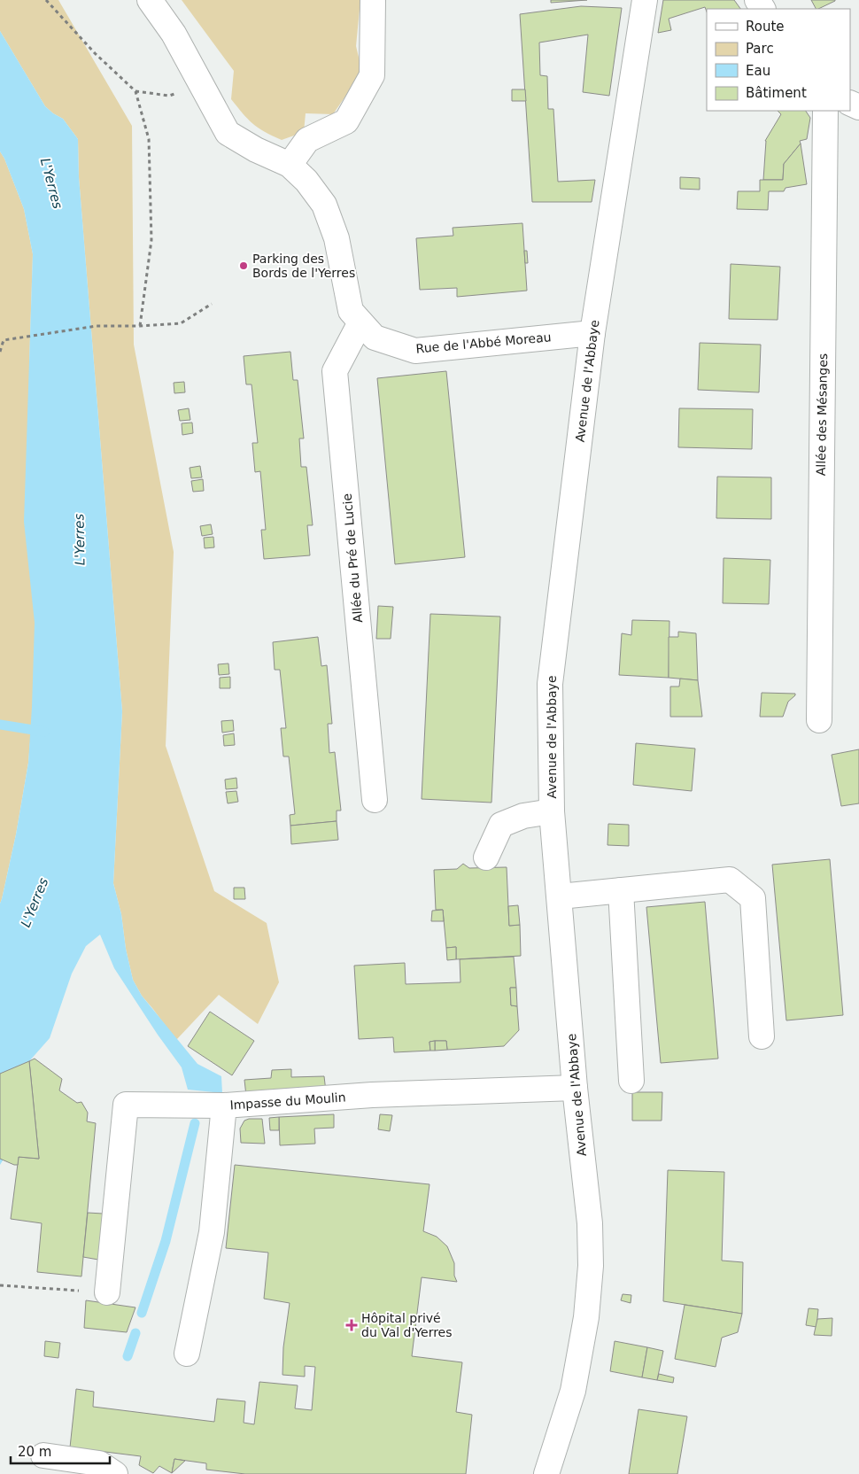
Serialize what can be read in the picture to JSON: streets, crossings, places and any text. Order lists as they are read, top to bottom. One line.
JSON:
{"streets":{"street":["Rue de l'Abbé Moreau","Avenue de l'Abbaye","Allée des Mésanges","Allée du Pré de Lucie","Impasse du Moulin"]},"crossings":[["Rue de l'Abbé Moreau","Avenue de l'Abbaye"],["Rue de l'Abbé Moreau","Allée du Pré de Lucie"],["Avenue de l'Abbaye","Impasse du Moulin"]],"water":["L'Yerres"],"places":{"other":["Parking des Bords de l'Yerres"],"health":["Hôpital privé du Val d'Yerres"]},"legend":["Route","Parc","Eau","Bâtiment"],"scale_bar":"20 m"}
